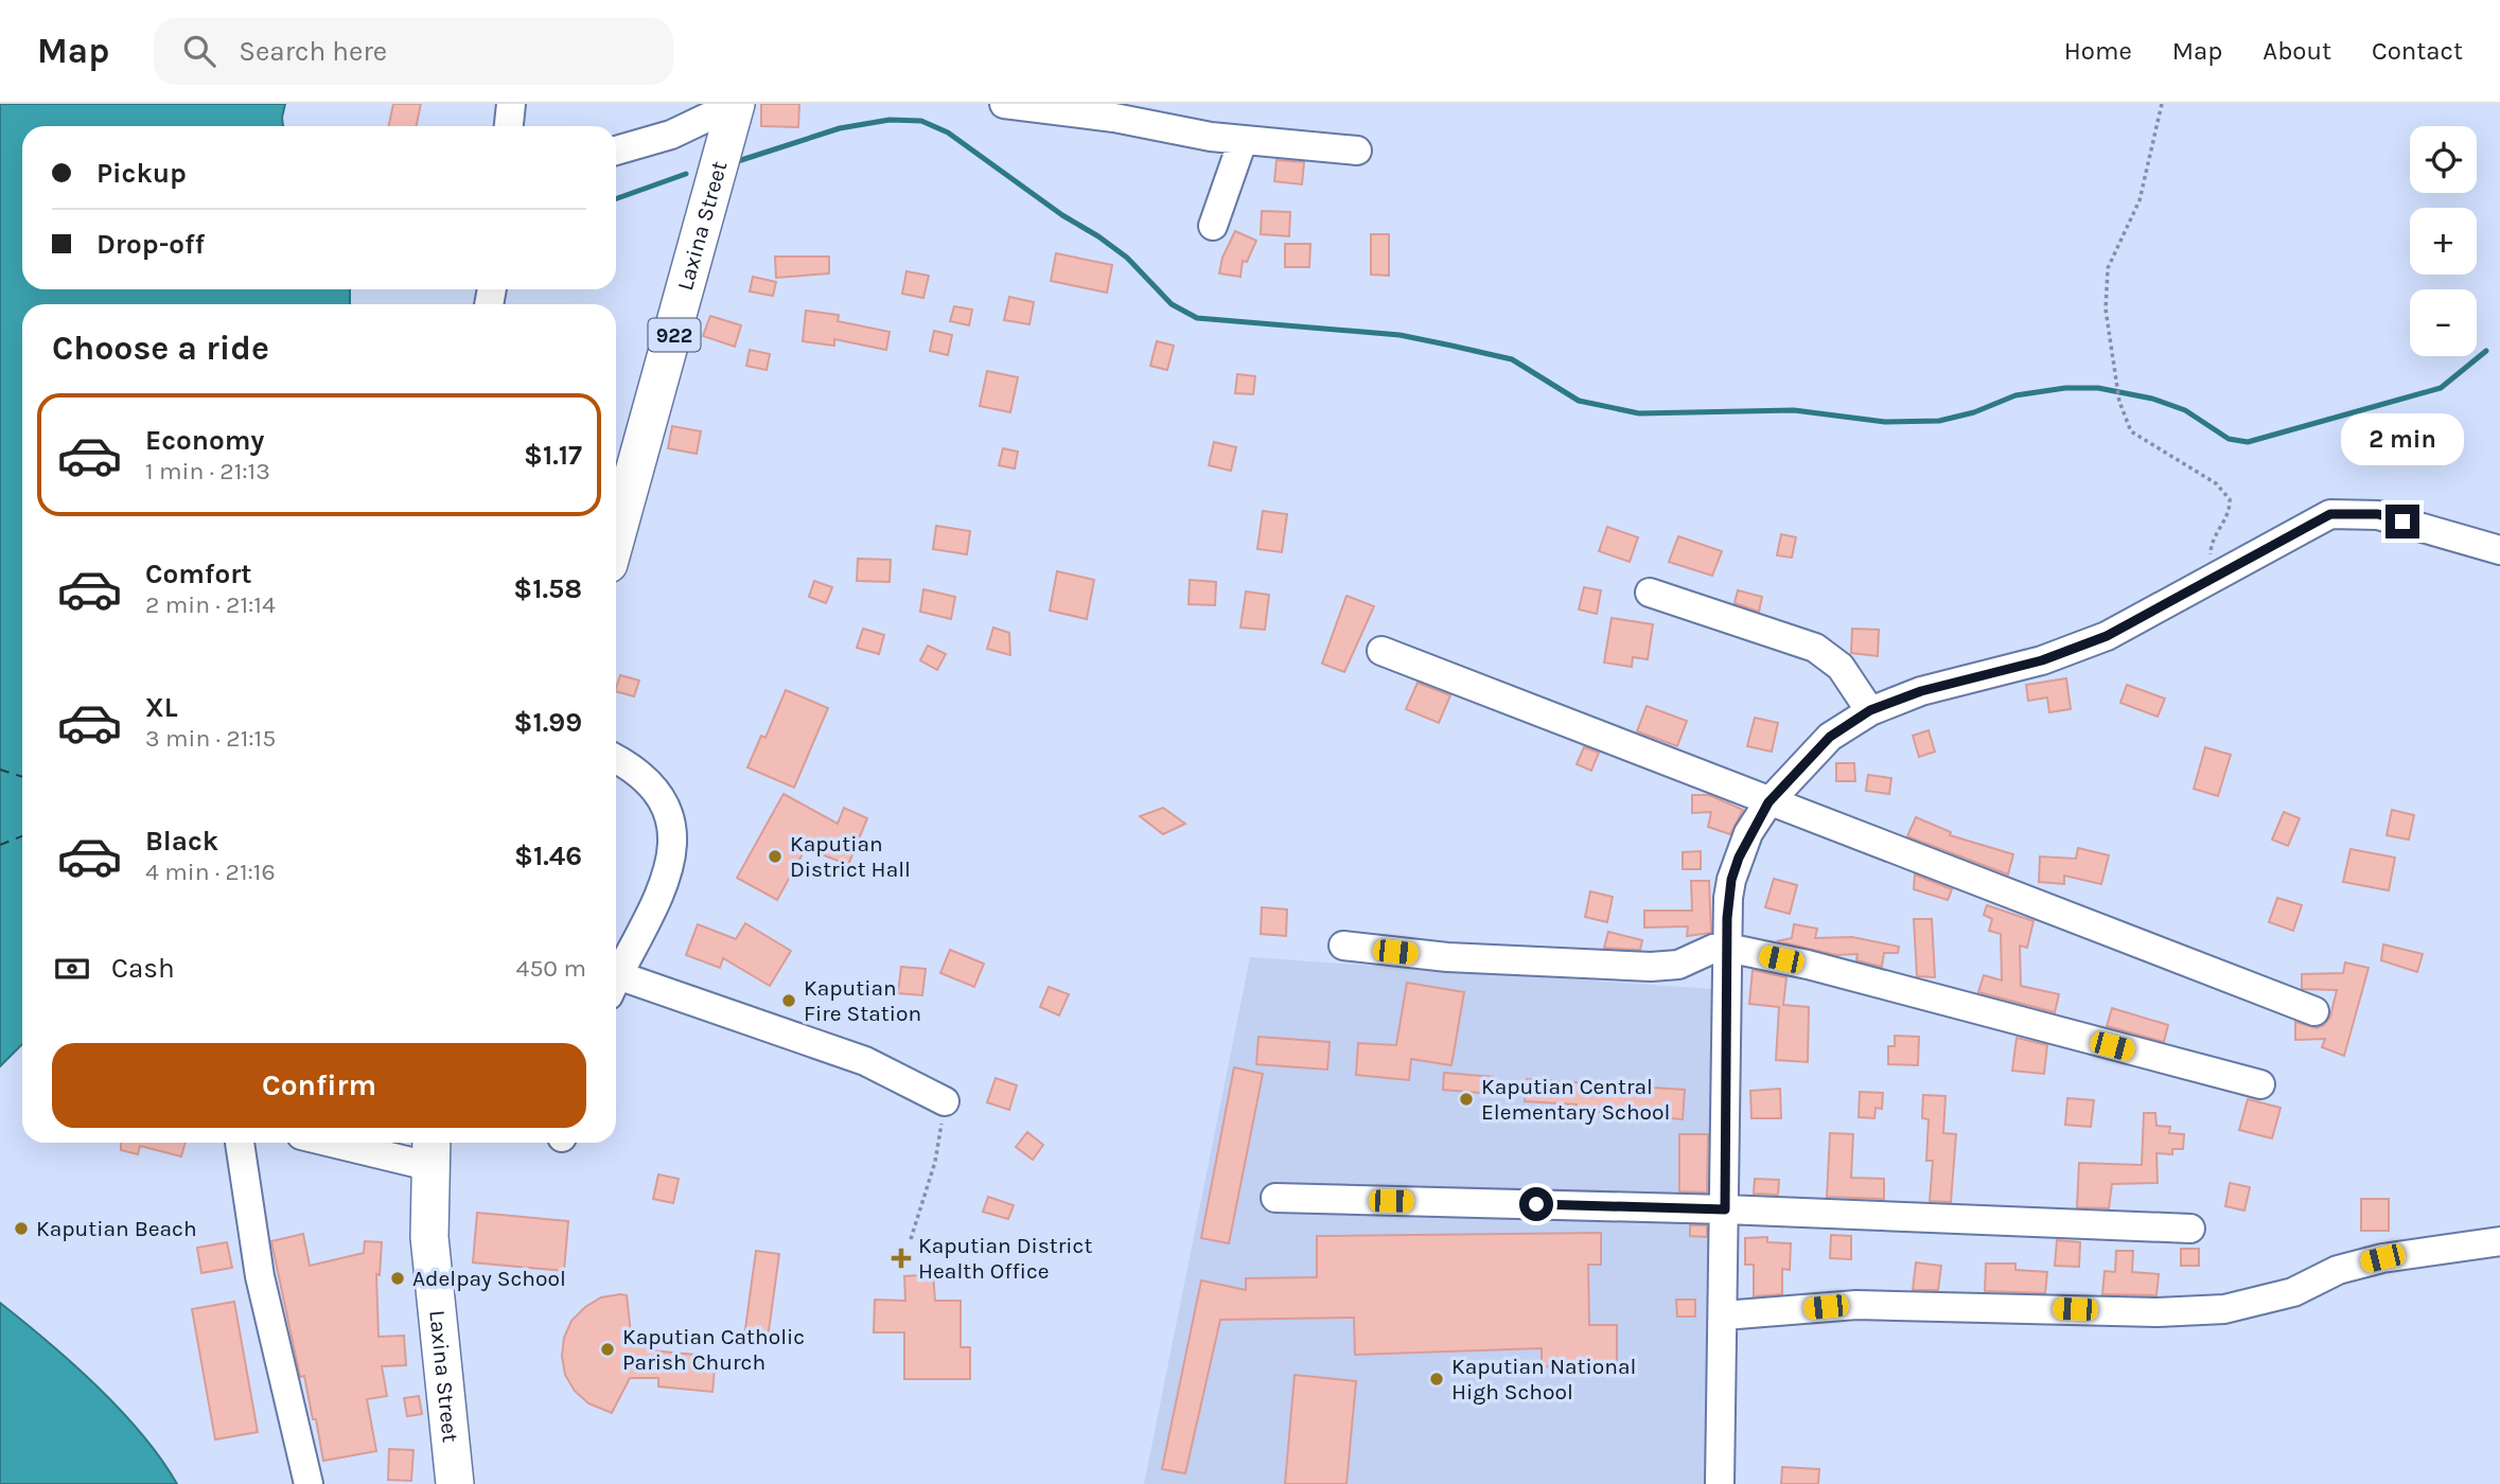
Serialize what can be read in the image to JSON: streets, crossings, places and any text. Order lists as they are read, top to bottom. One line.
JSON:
{"streets":{"main road":["Laxina Street","922"]},"places":{"other":["Kaputian District Hall","Kaputian Fire Station","Kaputian Central Elementary School","Kaputian Beach","Adelpay School","Kaputian Catholic Parish Church","Kaputian National High School"],"health":["Kaputian District Health Office"]},"page":{"header":"Map","search":"Search here","nav":["Home","Map","About","Contact"],"map_buttons":["+","−"],"banner":["Pickup","Drop-off"],"heading":"Choose a ride","list":[{"name":"Economy","note":"1 min · 21:13","value":"$1.17"},{"name":"Comfort","note":"2 min · 21:14","value":"$1.58"},{"name":"XL","note":"3 min · 21:15","value":"$1.99"},{"name":"Black","note":"4 min · 21:16","value":"$1.46"}],"bubble":"2 min","pay":["Cash","450 m"],"buttons":"Confirm"}}
